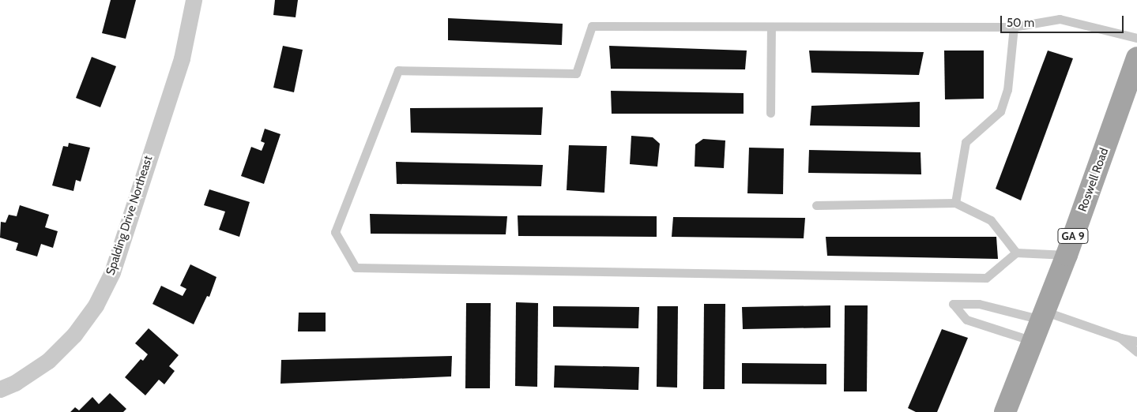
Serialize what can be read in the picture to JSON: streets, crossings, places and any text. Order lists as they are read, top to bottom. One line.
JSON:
{"streets":{"main road":["Roswell Road","GA 9"],"street":["Spalding Drive Northeast"]},"scale_bar":"50 m"}
